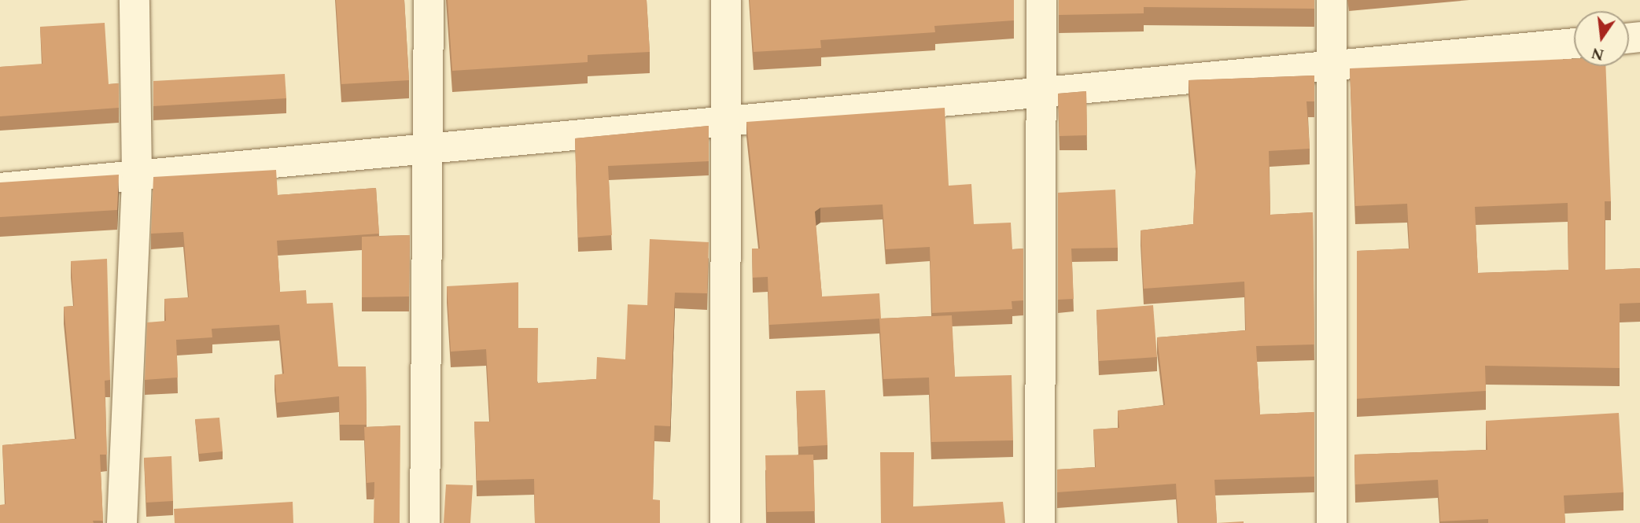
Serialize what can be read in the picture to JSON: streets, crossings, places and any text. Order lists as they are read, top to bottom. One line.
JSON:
{"north":"bottom"}
